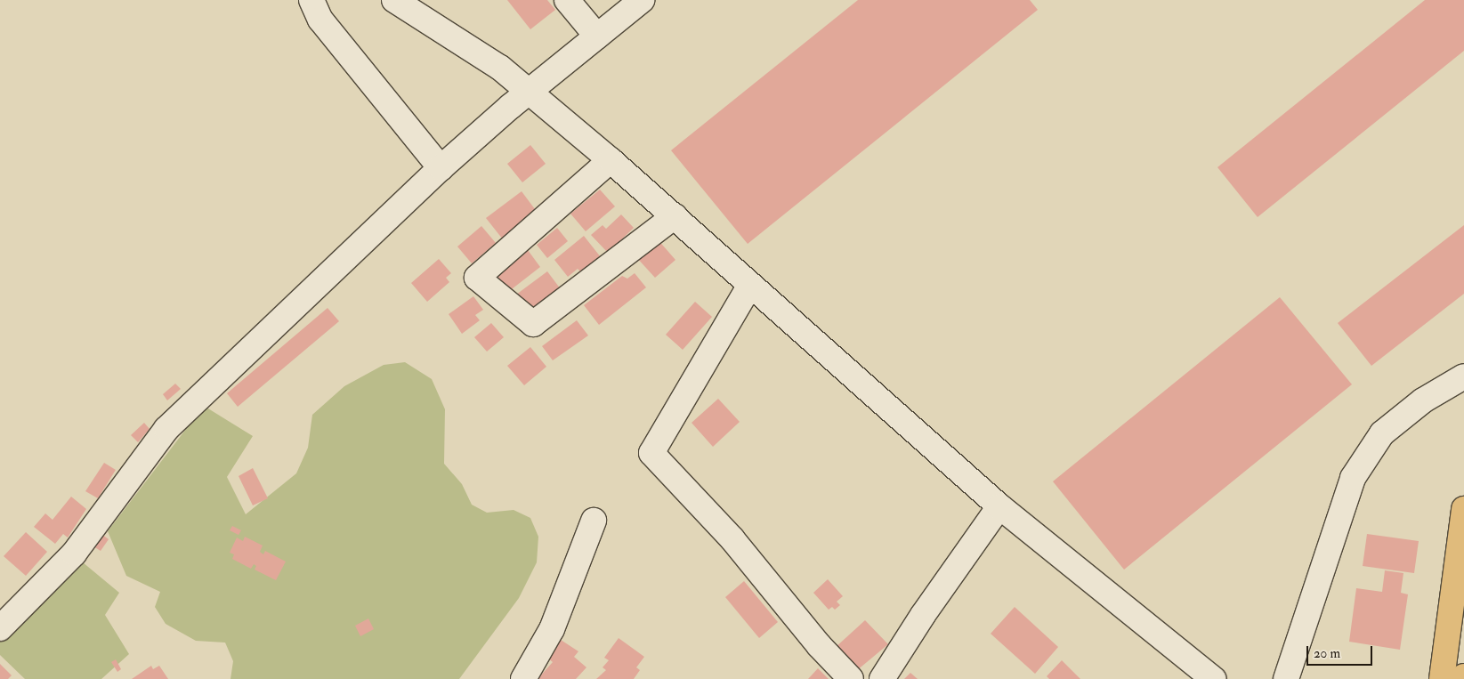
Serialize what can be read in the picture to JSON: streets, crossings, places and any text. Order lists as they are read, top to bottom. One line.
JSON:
{"scale_bar":"20 m"}
